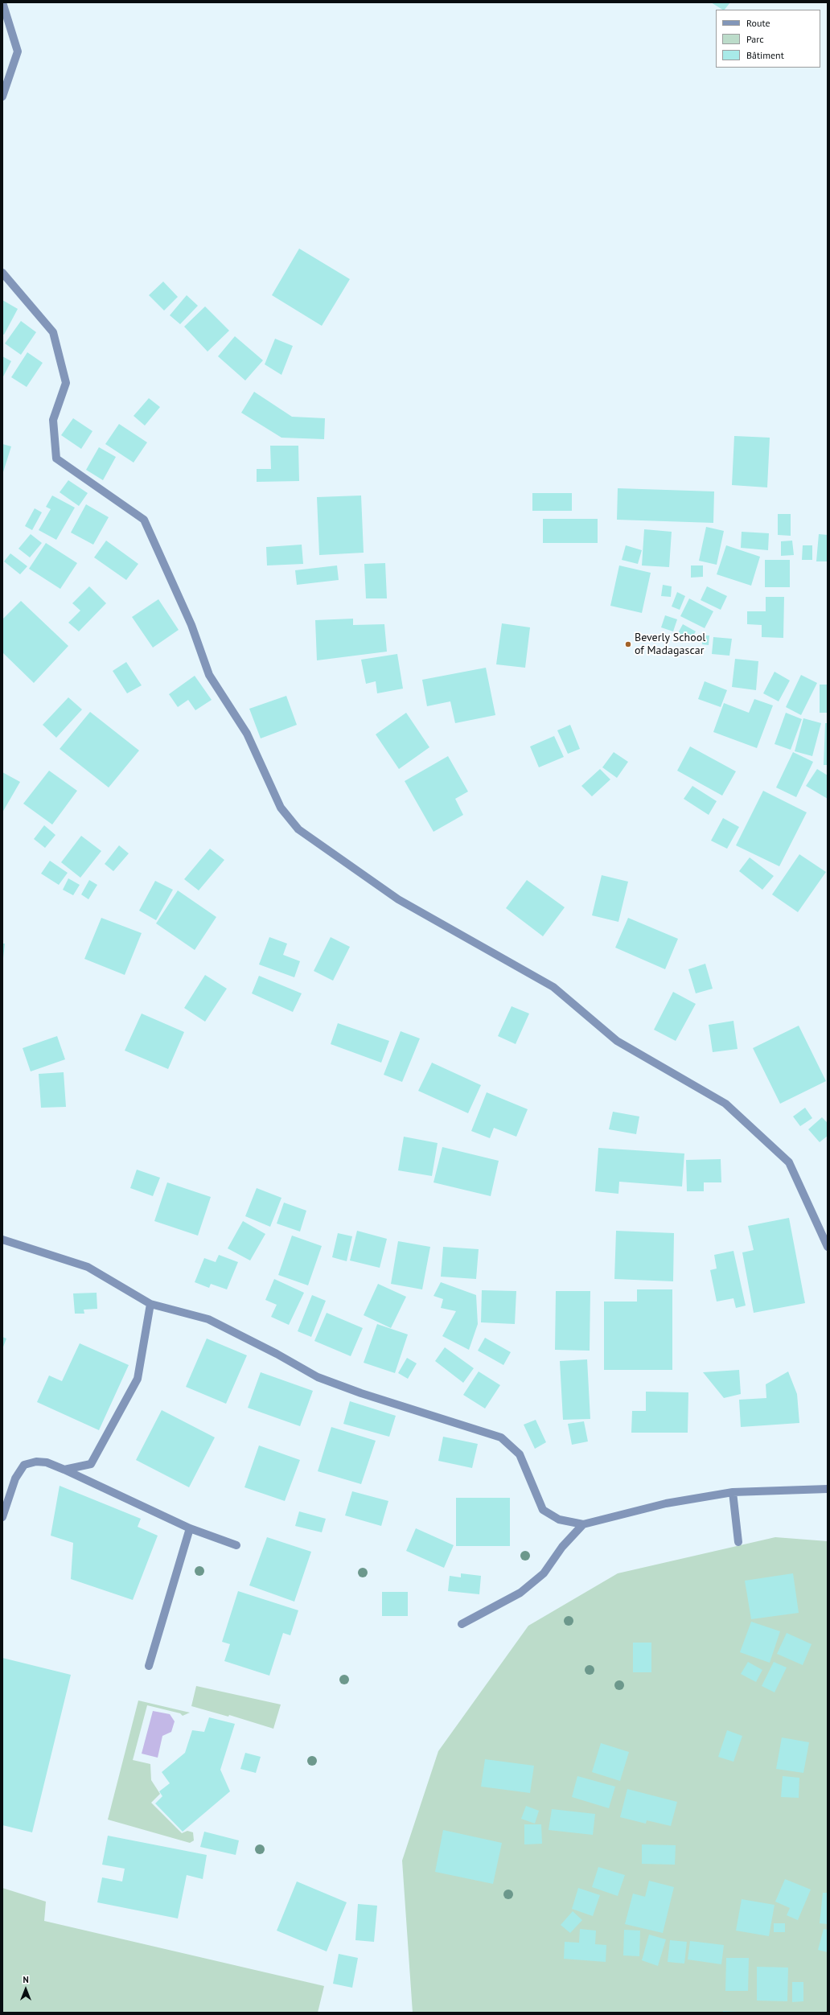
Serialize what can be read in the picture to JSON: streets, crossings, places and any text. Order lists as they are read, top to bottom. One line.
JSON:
{"places":["Beverly School of Madagascar"],"legend":["Route","Parc","Bâtiment"],"north":"top"}
